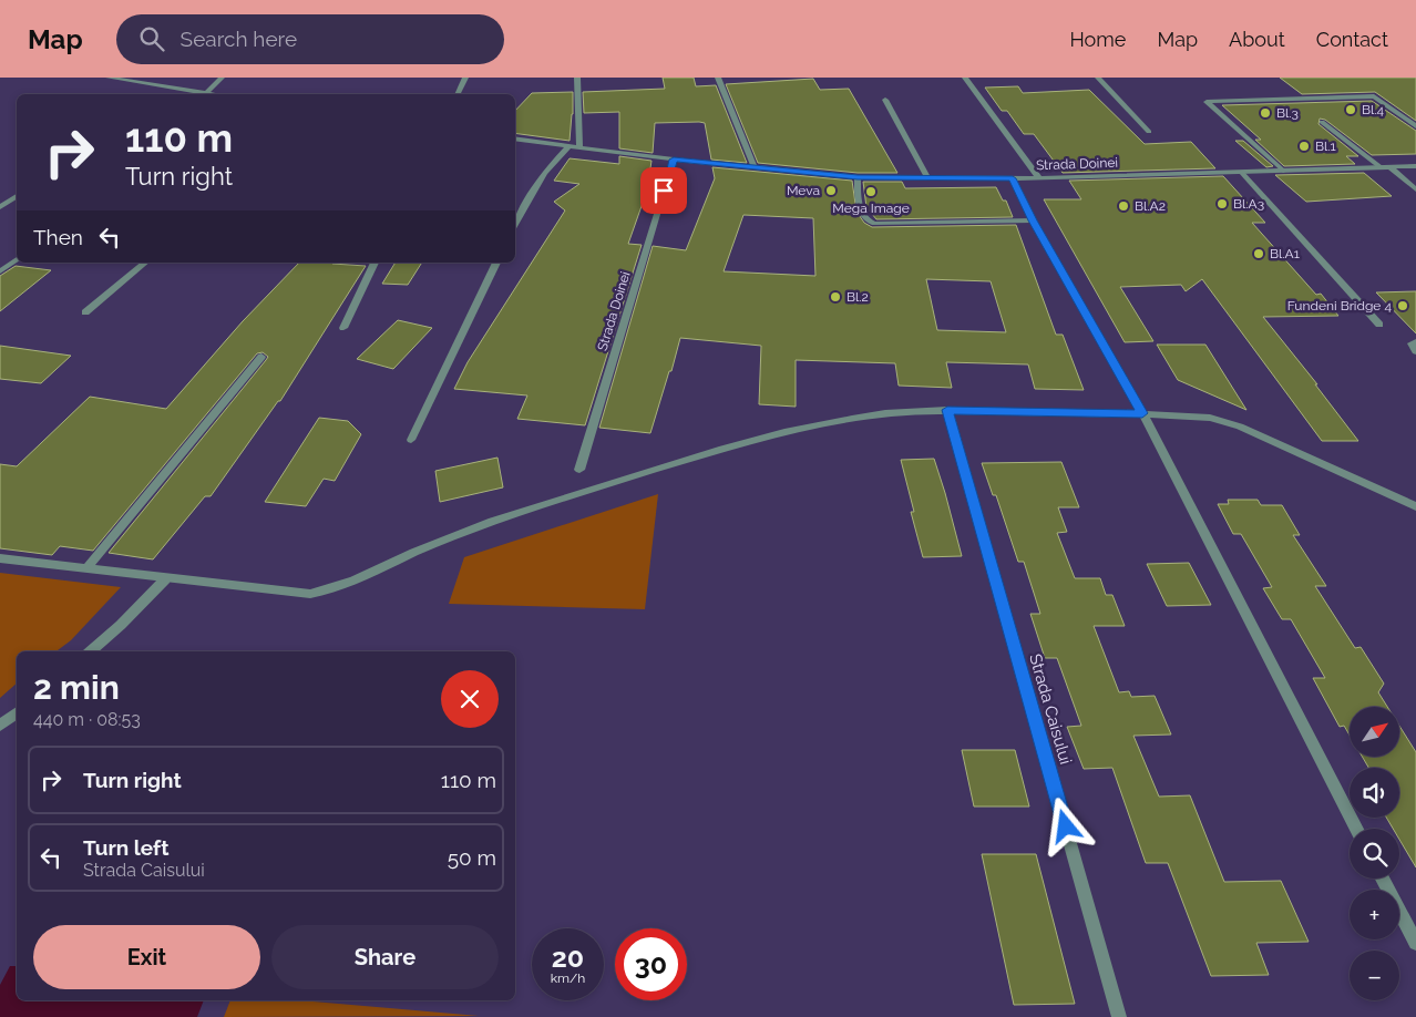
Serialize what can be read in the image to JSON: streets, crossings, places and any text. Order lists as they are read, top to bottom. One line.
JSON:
{"streets":{"street":["Strada Doinei","Strada Caisului"]},"places":["Bl.4","Bl.3","Bl.1","Meva","Mega Image","Bl.A3","Bl.A2","Bl.A1","Bl.2","Fundeni Bridge 4"],"north":"top right","page":{"header":"Map","search":"Search here","nav":["Home","Map","About","Contact"],"turn":["110 m","Turn right"],"then":"Then","heading":["2 min","440 m · 08:53"],"map_buttons":["+","−"],"list":[{"name":"Turn right","value":"110 m"},{"name":"Turn left","note":"Strada Caisului","value":"50 m"}],"buttons":["Exit","Share"],"speed":"20 km/h","limit":"30"}}
